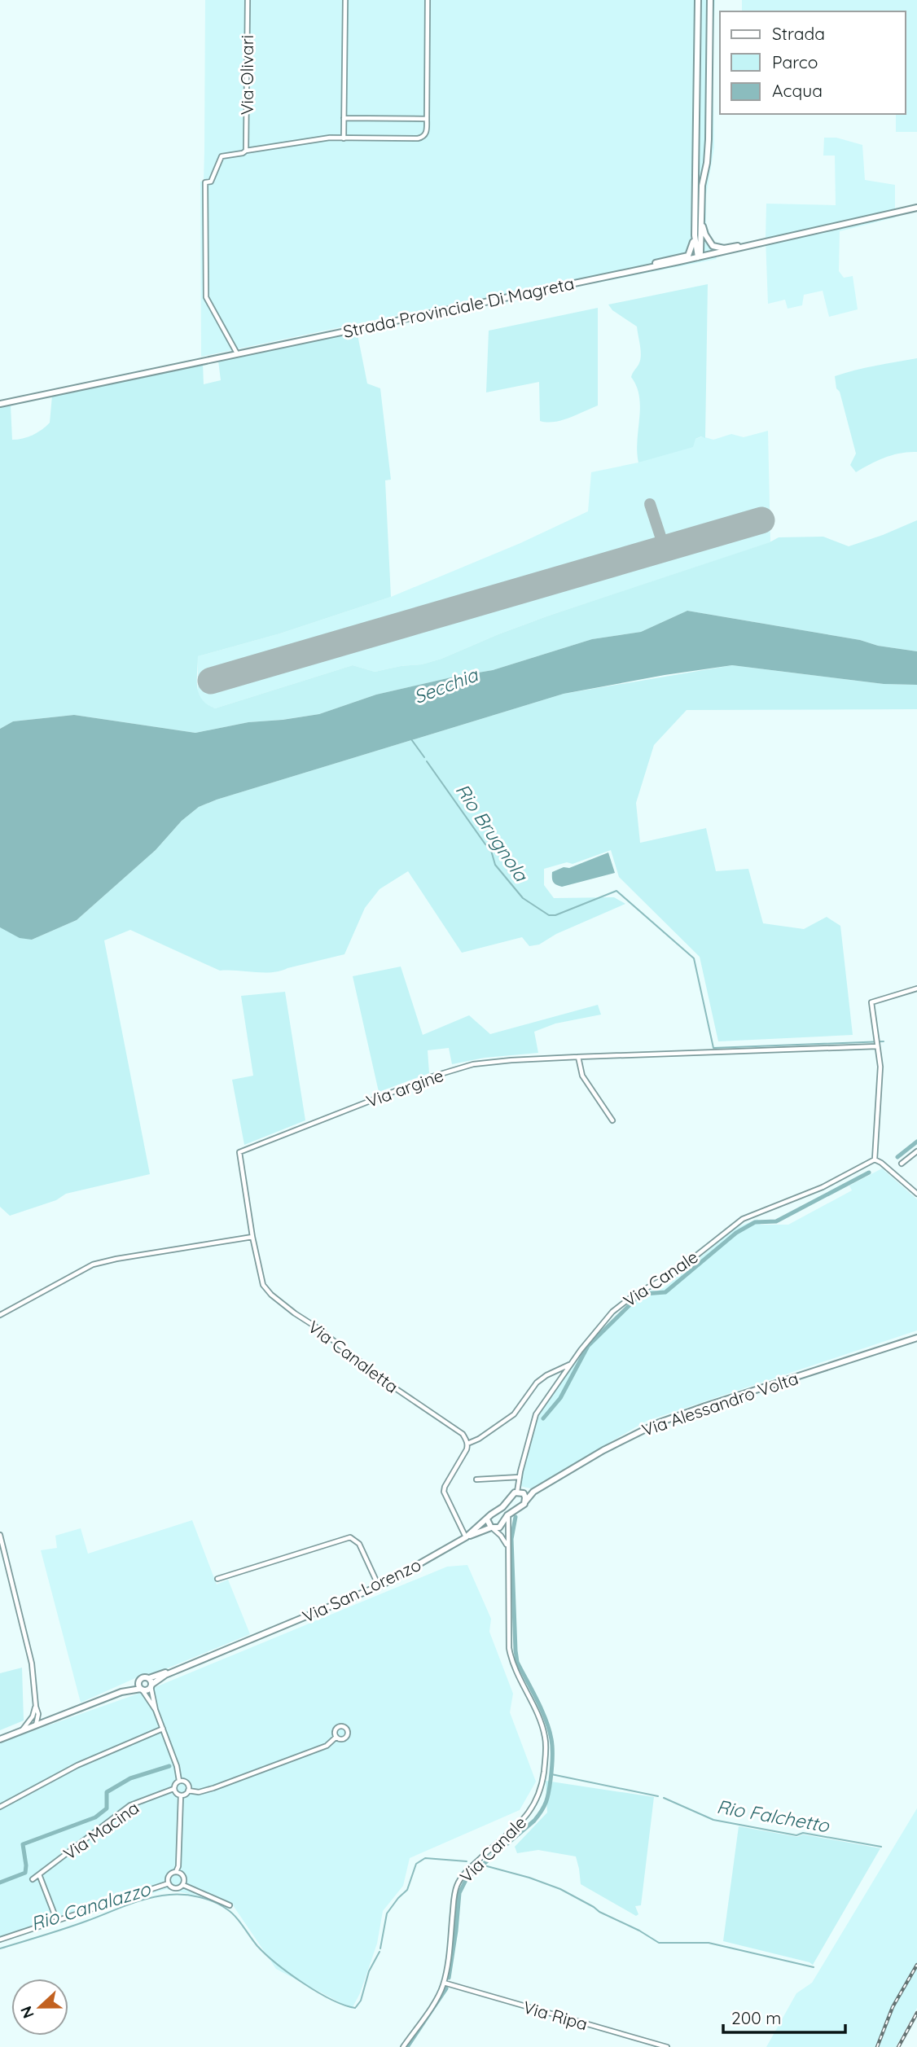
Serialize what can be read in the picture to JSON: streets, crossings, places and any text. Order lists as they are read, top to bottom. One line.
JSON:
{"streets":{"main road":["Strada Provinciale Di Magreta","Via Alessandro Volta","Via San Lorenzo"],"street":["Via Olivari","Via argine","Via Canale","Via Canaletta","Via Macina","Via Ripa"]},"crossings":[["Via argine","Via Canaletta"],["Via Canale","Via Ripa"]],"water":["Secchia","Rio Brugnola","Rio Falchetto","Rio Canalazzo"],"legend":["Strada","Parco","Acqua"],"scale_bar":"200 m","north":"left"}
